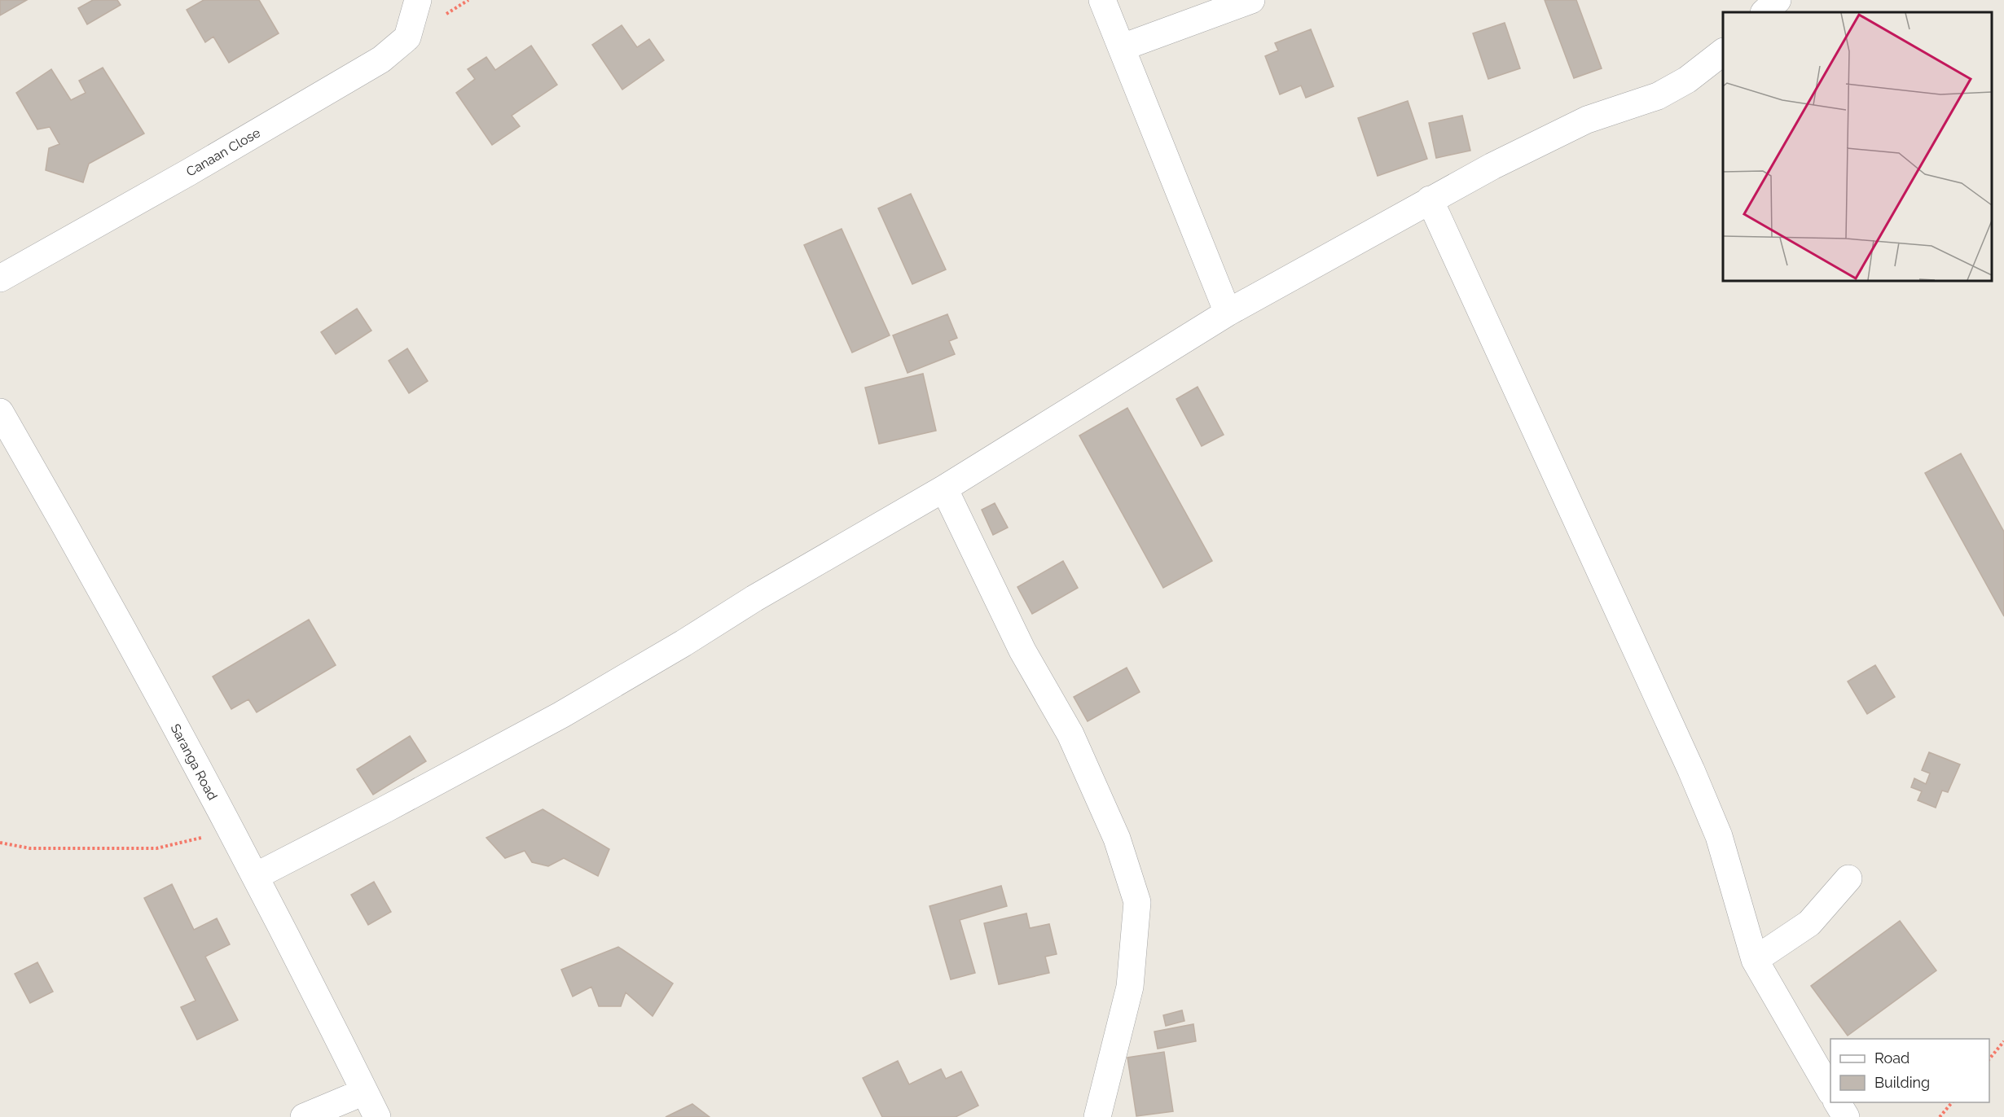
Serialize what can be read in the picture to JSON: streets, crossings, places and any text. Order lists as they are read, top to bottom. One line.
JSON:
{"streets":{"street":["Canaan Close","Saranga Road"]},"legend":["Road","Building"]}
